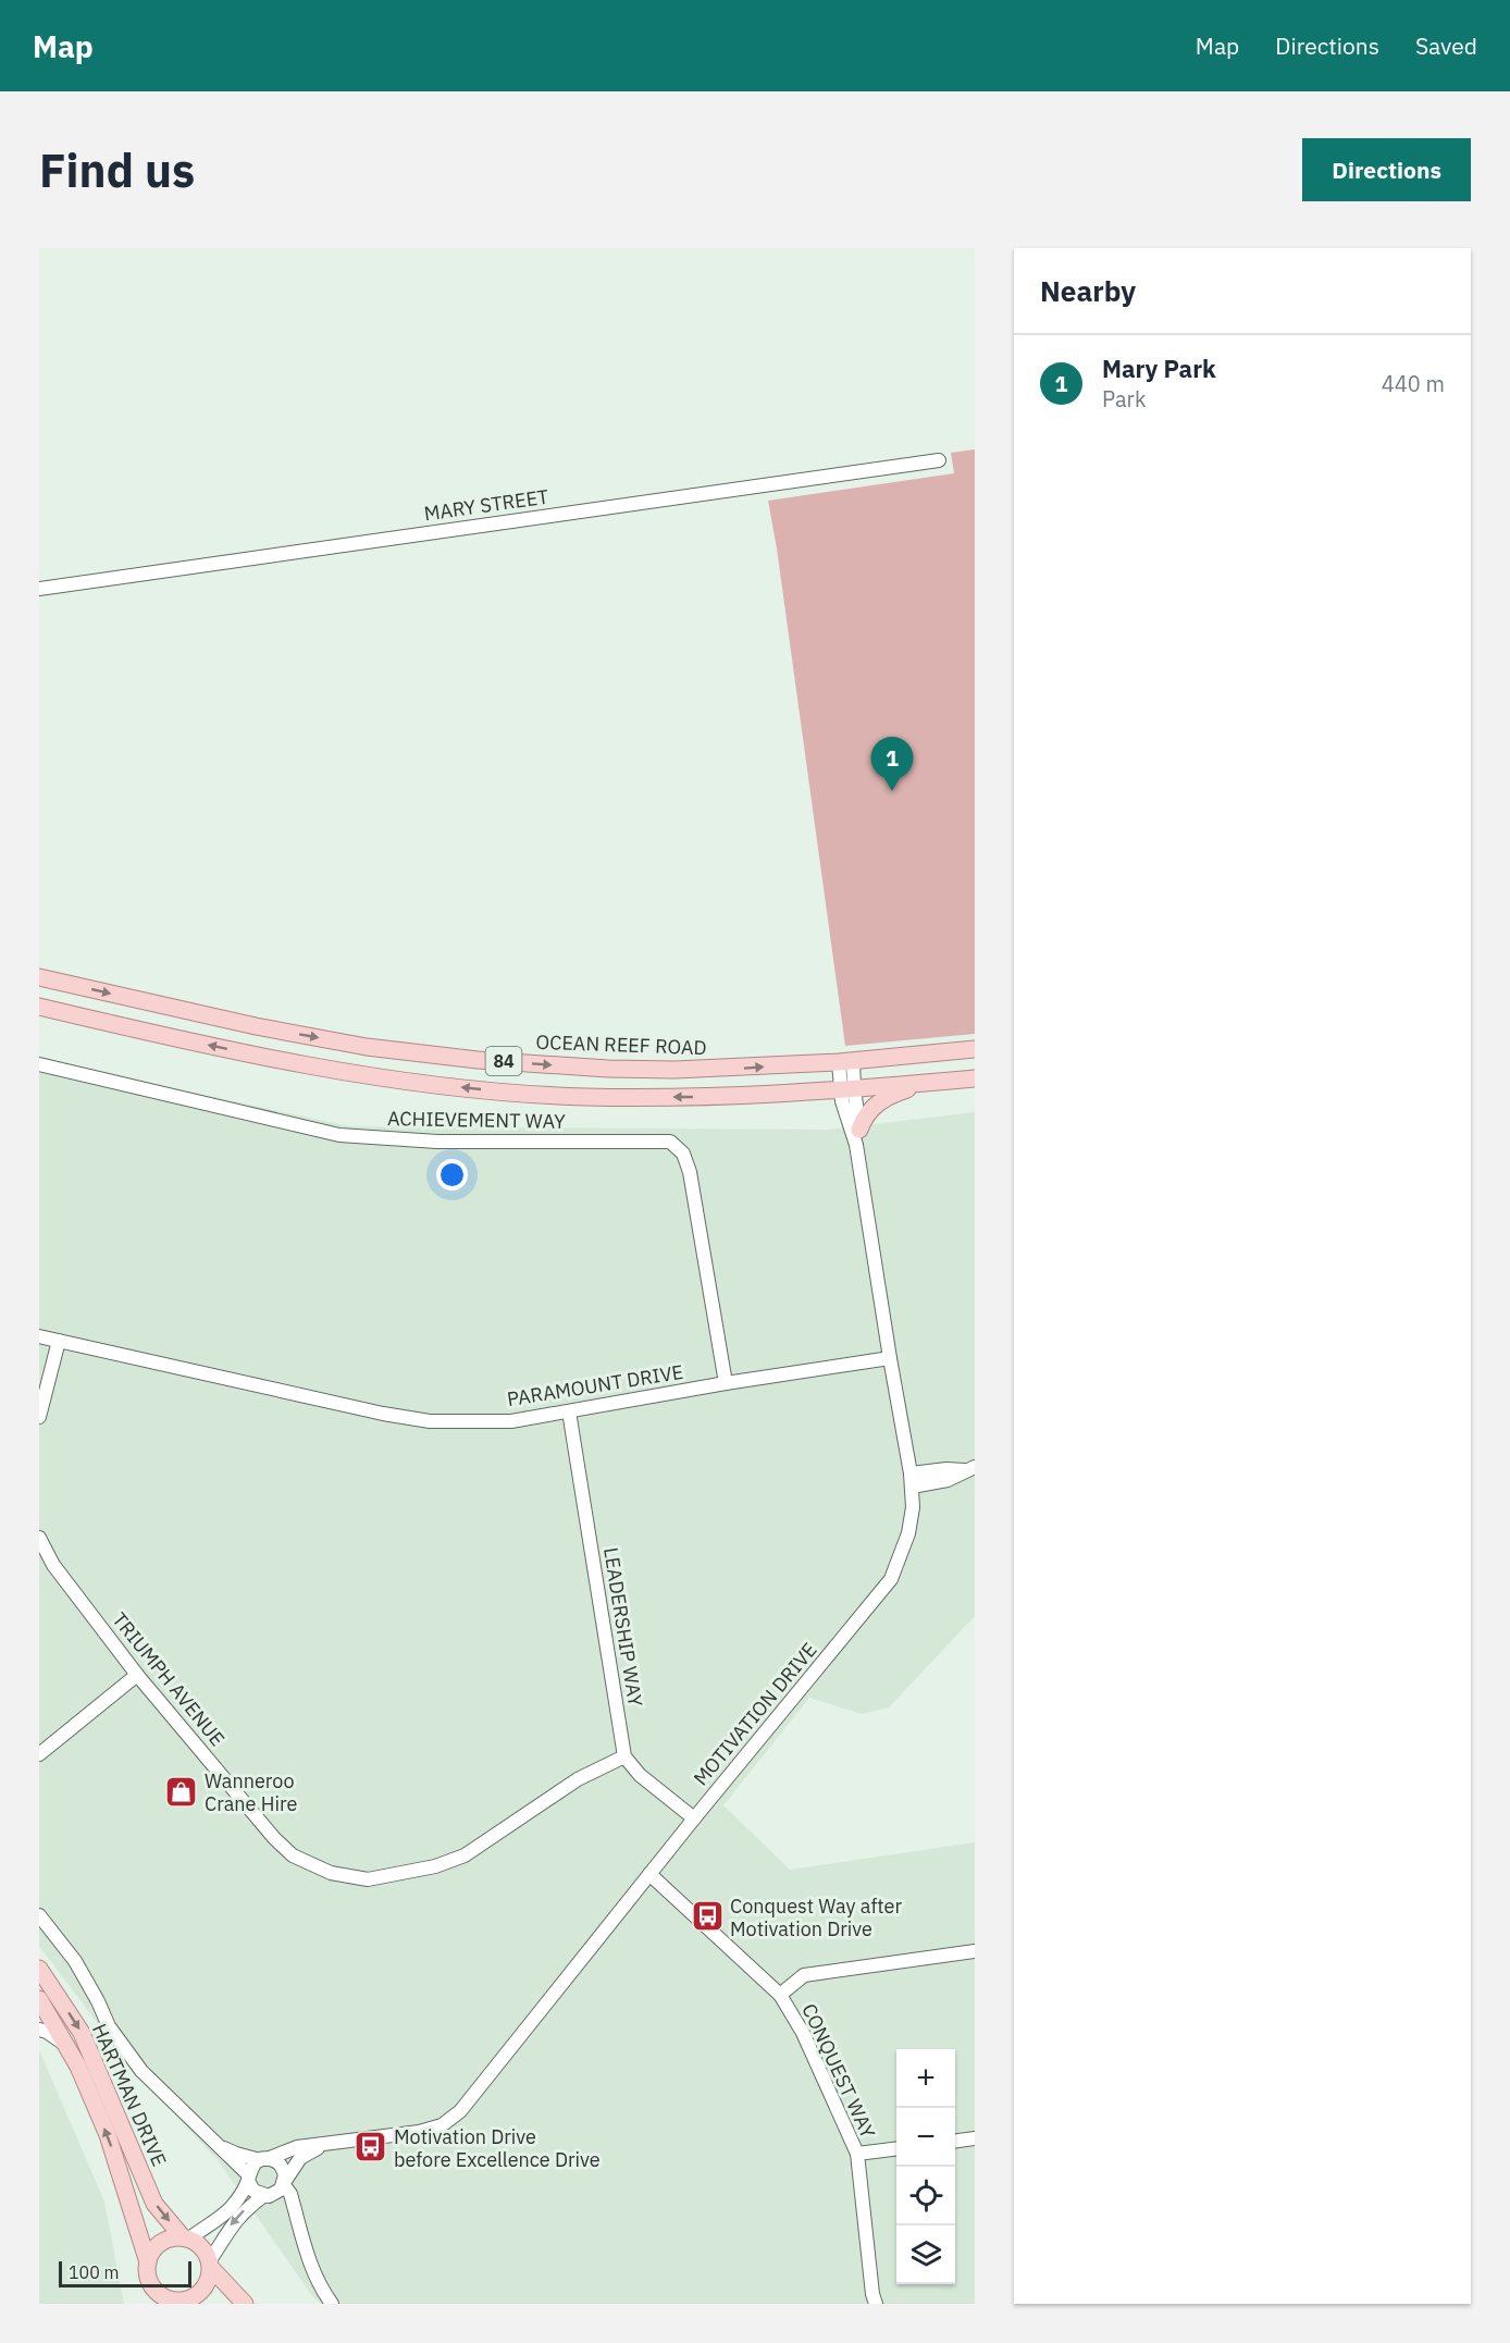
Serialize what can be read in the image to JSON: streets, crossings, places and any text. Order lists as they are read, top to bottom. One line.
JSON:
{"streets":{"main road":["OCEAN REEF ROAD","84","HARTMAN DRIVE"],"street":["MARY STREET","ACHIEVEMENT WAY","PARAMOUNT DRIVE","LEADERSHIP WAY","TRIUMPH AVENUE","MOTIVATION DRIVE","CONQUEST WAY"]},"crossings":[["OCEAN REEF ROAD","MOTIVATION DRIVE"],["84","MOTIVATION DRIVE"],["ACHIEVEMENT WAY","PARAMOUNT DRIVE"],["PARAMOUNT DRIVE","LEADERSHIP WAY"],["PARAMOUNT DRIVE","MOTIVATION DRIVE"],["LEADERSHIP WAY","TRIUMPH AVENUE"],["MOTIVATION DRIVE","CONQUEST WAY"]],"places":{"shop":["Wanneroo Crane Hire"],"bus stop":["Conquest Way after Motivation Drive","Motivation Drive before Excellence Drive"]},"scale_bar":"100 m","page":{"header":"Map","nav":["Map","Directions","Saved"],"buttons":"Directions","title":"Find us","heading":"Nearby","list":[{"mark":"1","name":"Mary Park","note":"Park","value":"440 m"}],"pins":"1","map_buttons":["+","−"],"scale":"100 m"}}
